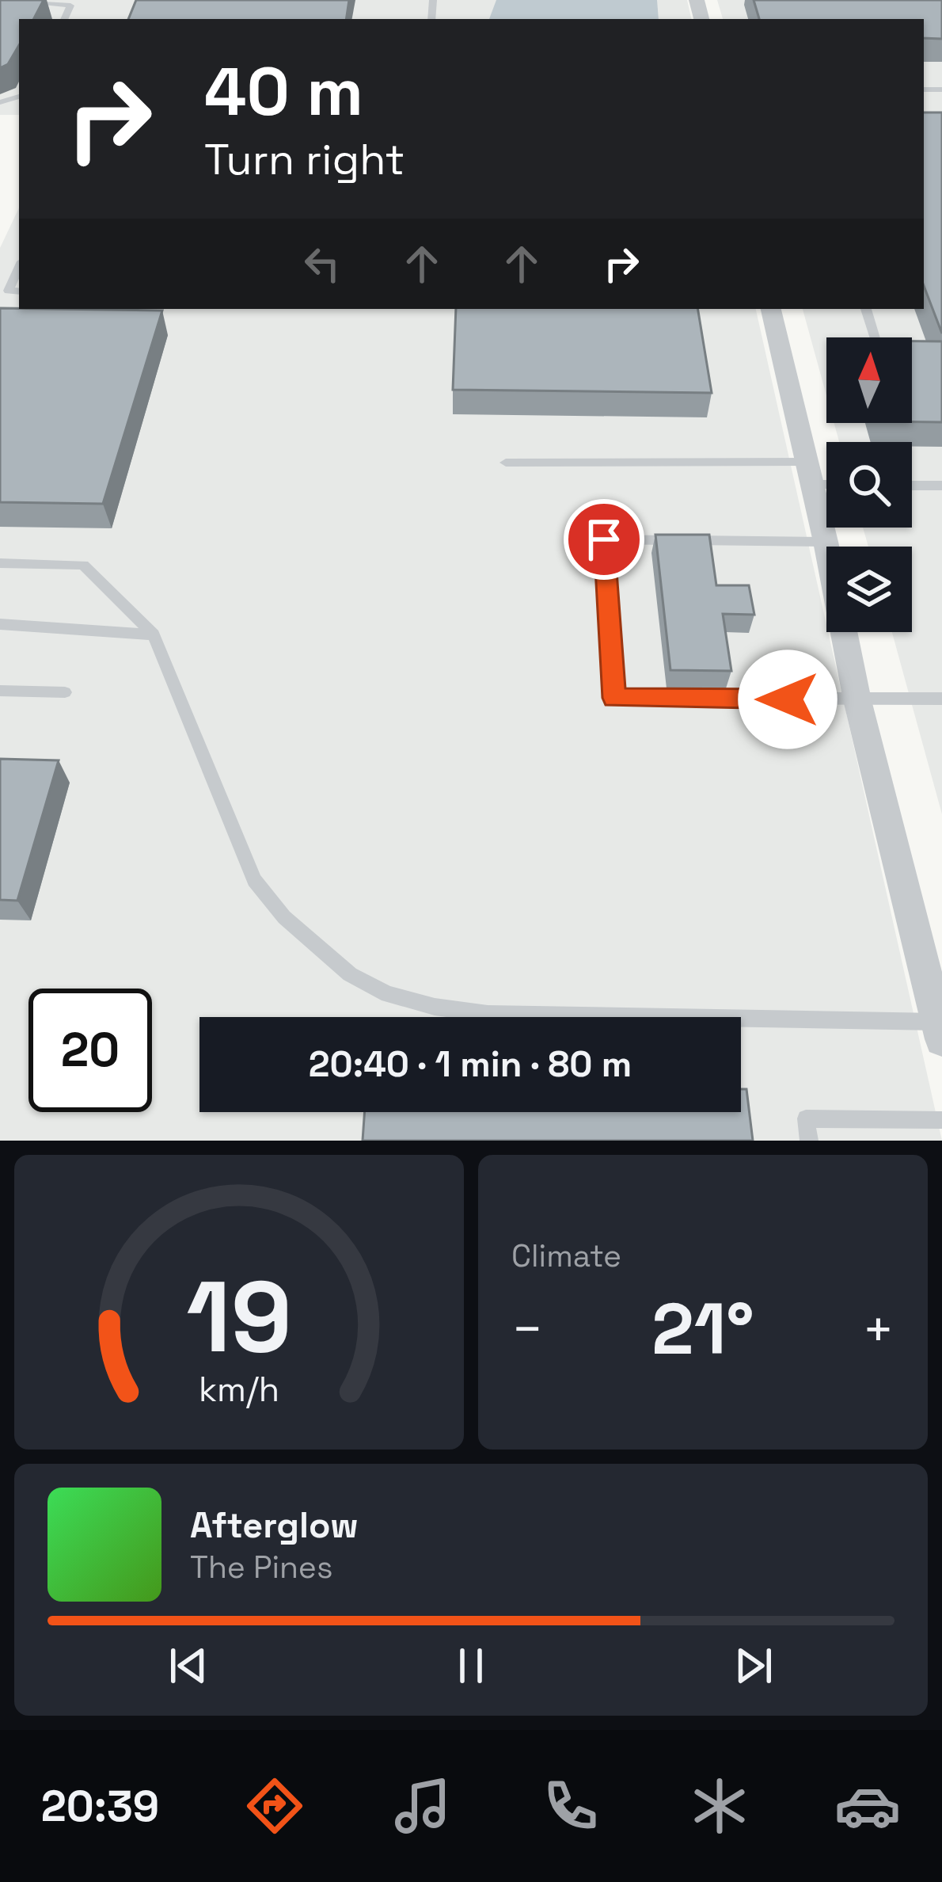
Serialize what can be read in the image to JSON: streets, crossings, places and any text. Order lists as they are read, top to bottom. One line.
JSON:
{"north":"top","page":{"turn":["40 m","Turn right"],"limit":"20","trip":"20:40 · 1 min · 80 m","tile":"Climate","heat":["−","21°","+"],"song":["Afterglow","The Pines"],"tabs":"20:39","gauge":["19","km/h"]}}
